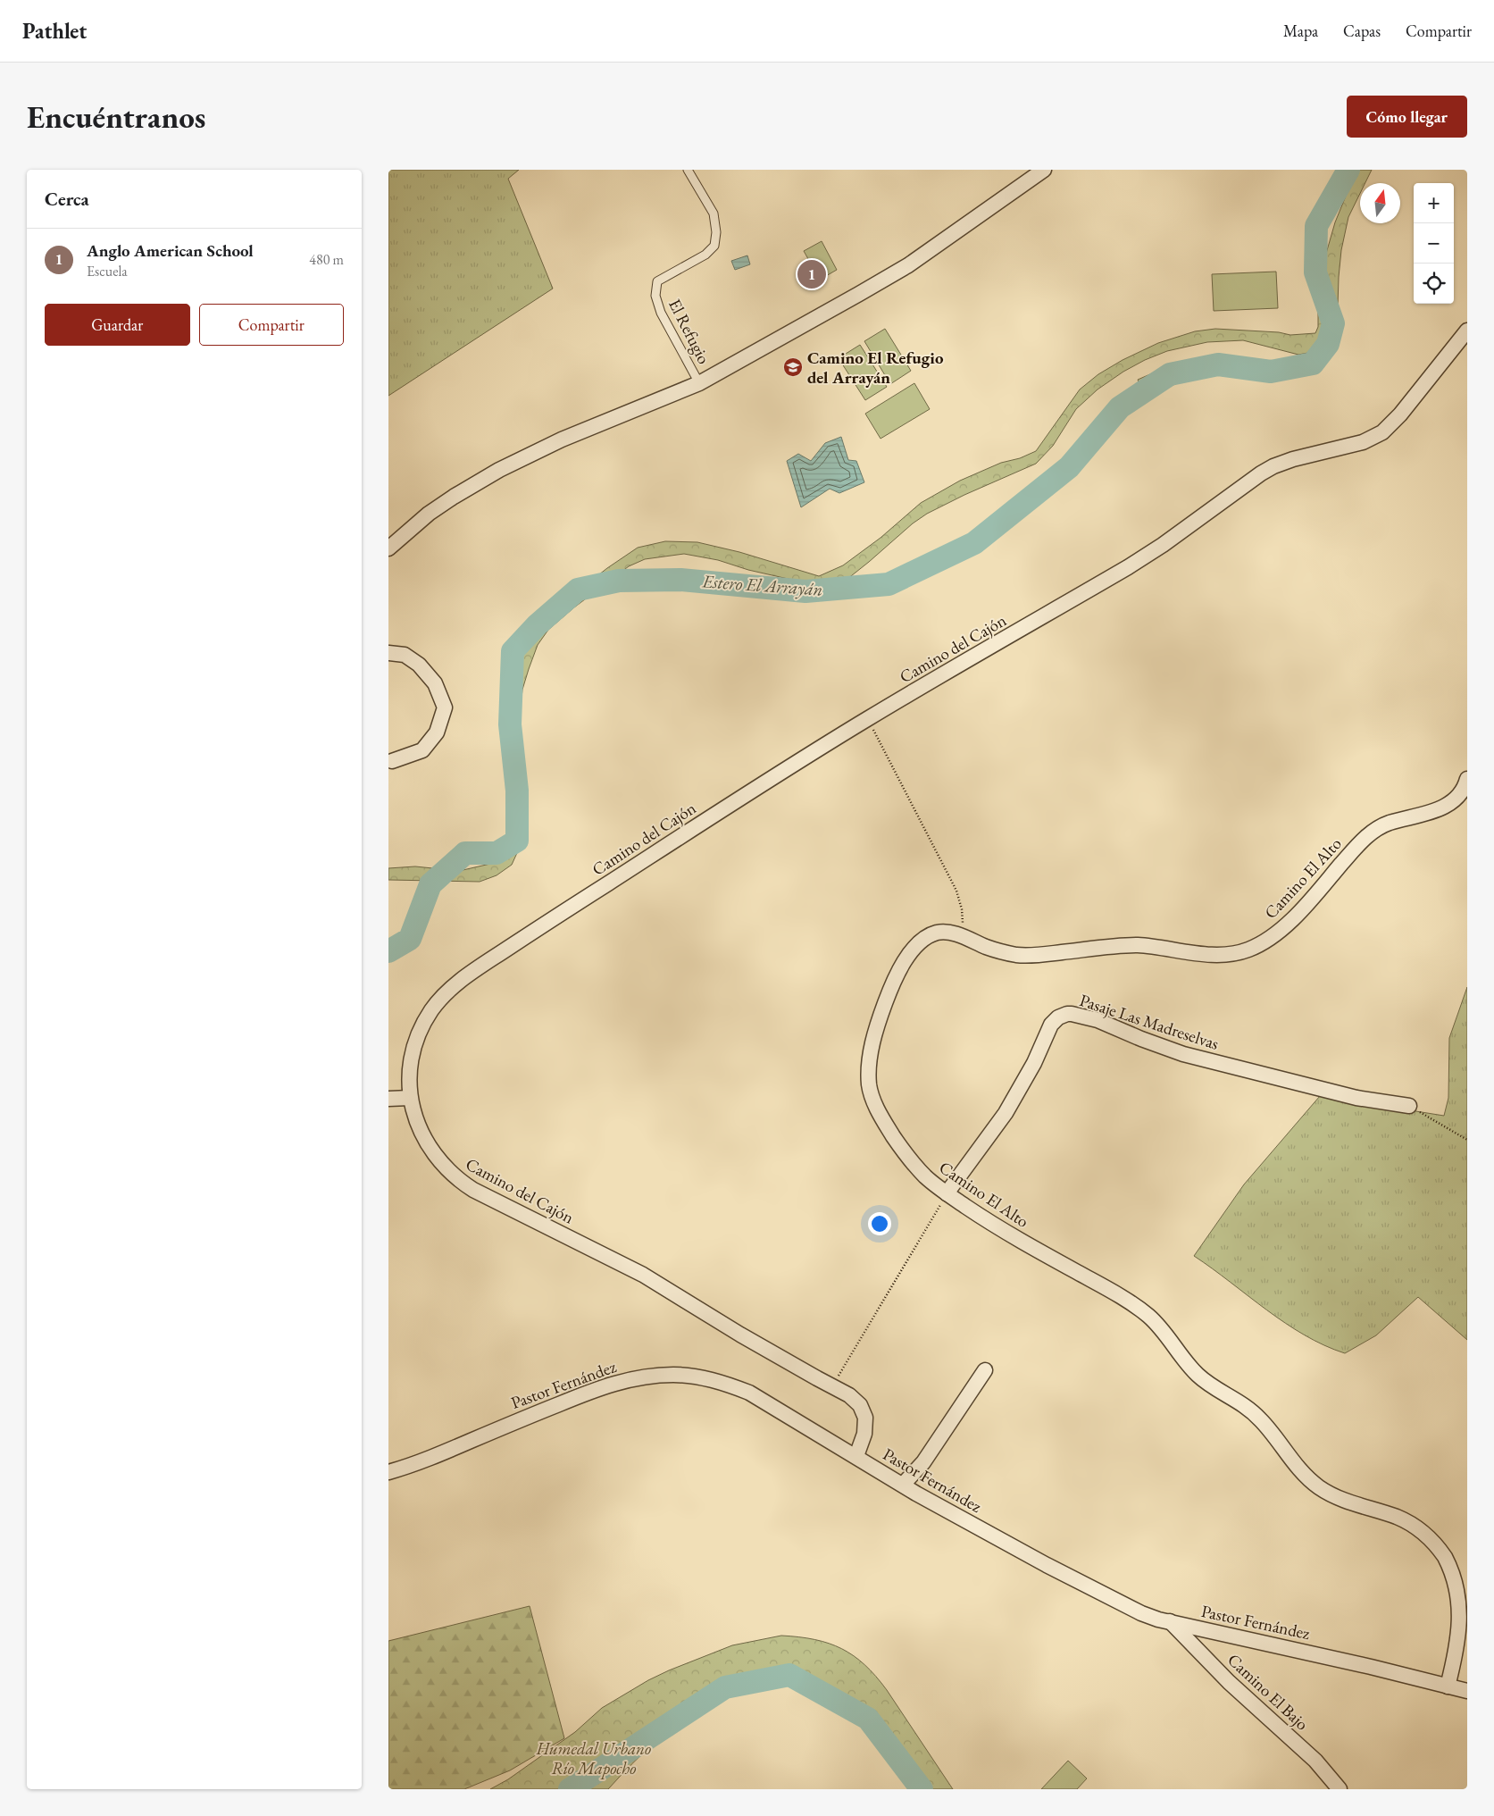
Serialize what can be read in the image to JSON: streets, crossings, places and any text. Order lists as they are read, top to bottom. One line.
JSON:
{"streets":{"street":["Camino del Cajón","Camino El Alto","Pasaje Las Madreselvas","Pastor Fernández","Camino El Bajo"],"lane":["El Refugio"]},"crossings":[["Camino del Cajón","Pastor Fernández"],["Camino El Alto","Pasaje Las Madreselvas"],["Camino El Alto","Pastor Fernández"],["Pastor Fernández","Camino El Bajo"]],"water":["Estero El Arrayán"],"parks":["Humedal Urbano Río Mapocho"],"places":{"school or university":["Camino El Refugio del Arrayán"]},"north":"top","page":{"header":"Pathlet","nav":["Mapa","Capas","Compartir"],"buttons":["Cómo llegar",["Guardar","Compartir"]],"title":"Encuéntranos","heading":"Cerca","map_buttons":["+","−"],"list":[{"mark":"1","name":"Anglo American School","note":"Escuela","value":"480 m"}],"pins":"1"}}
